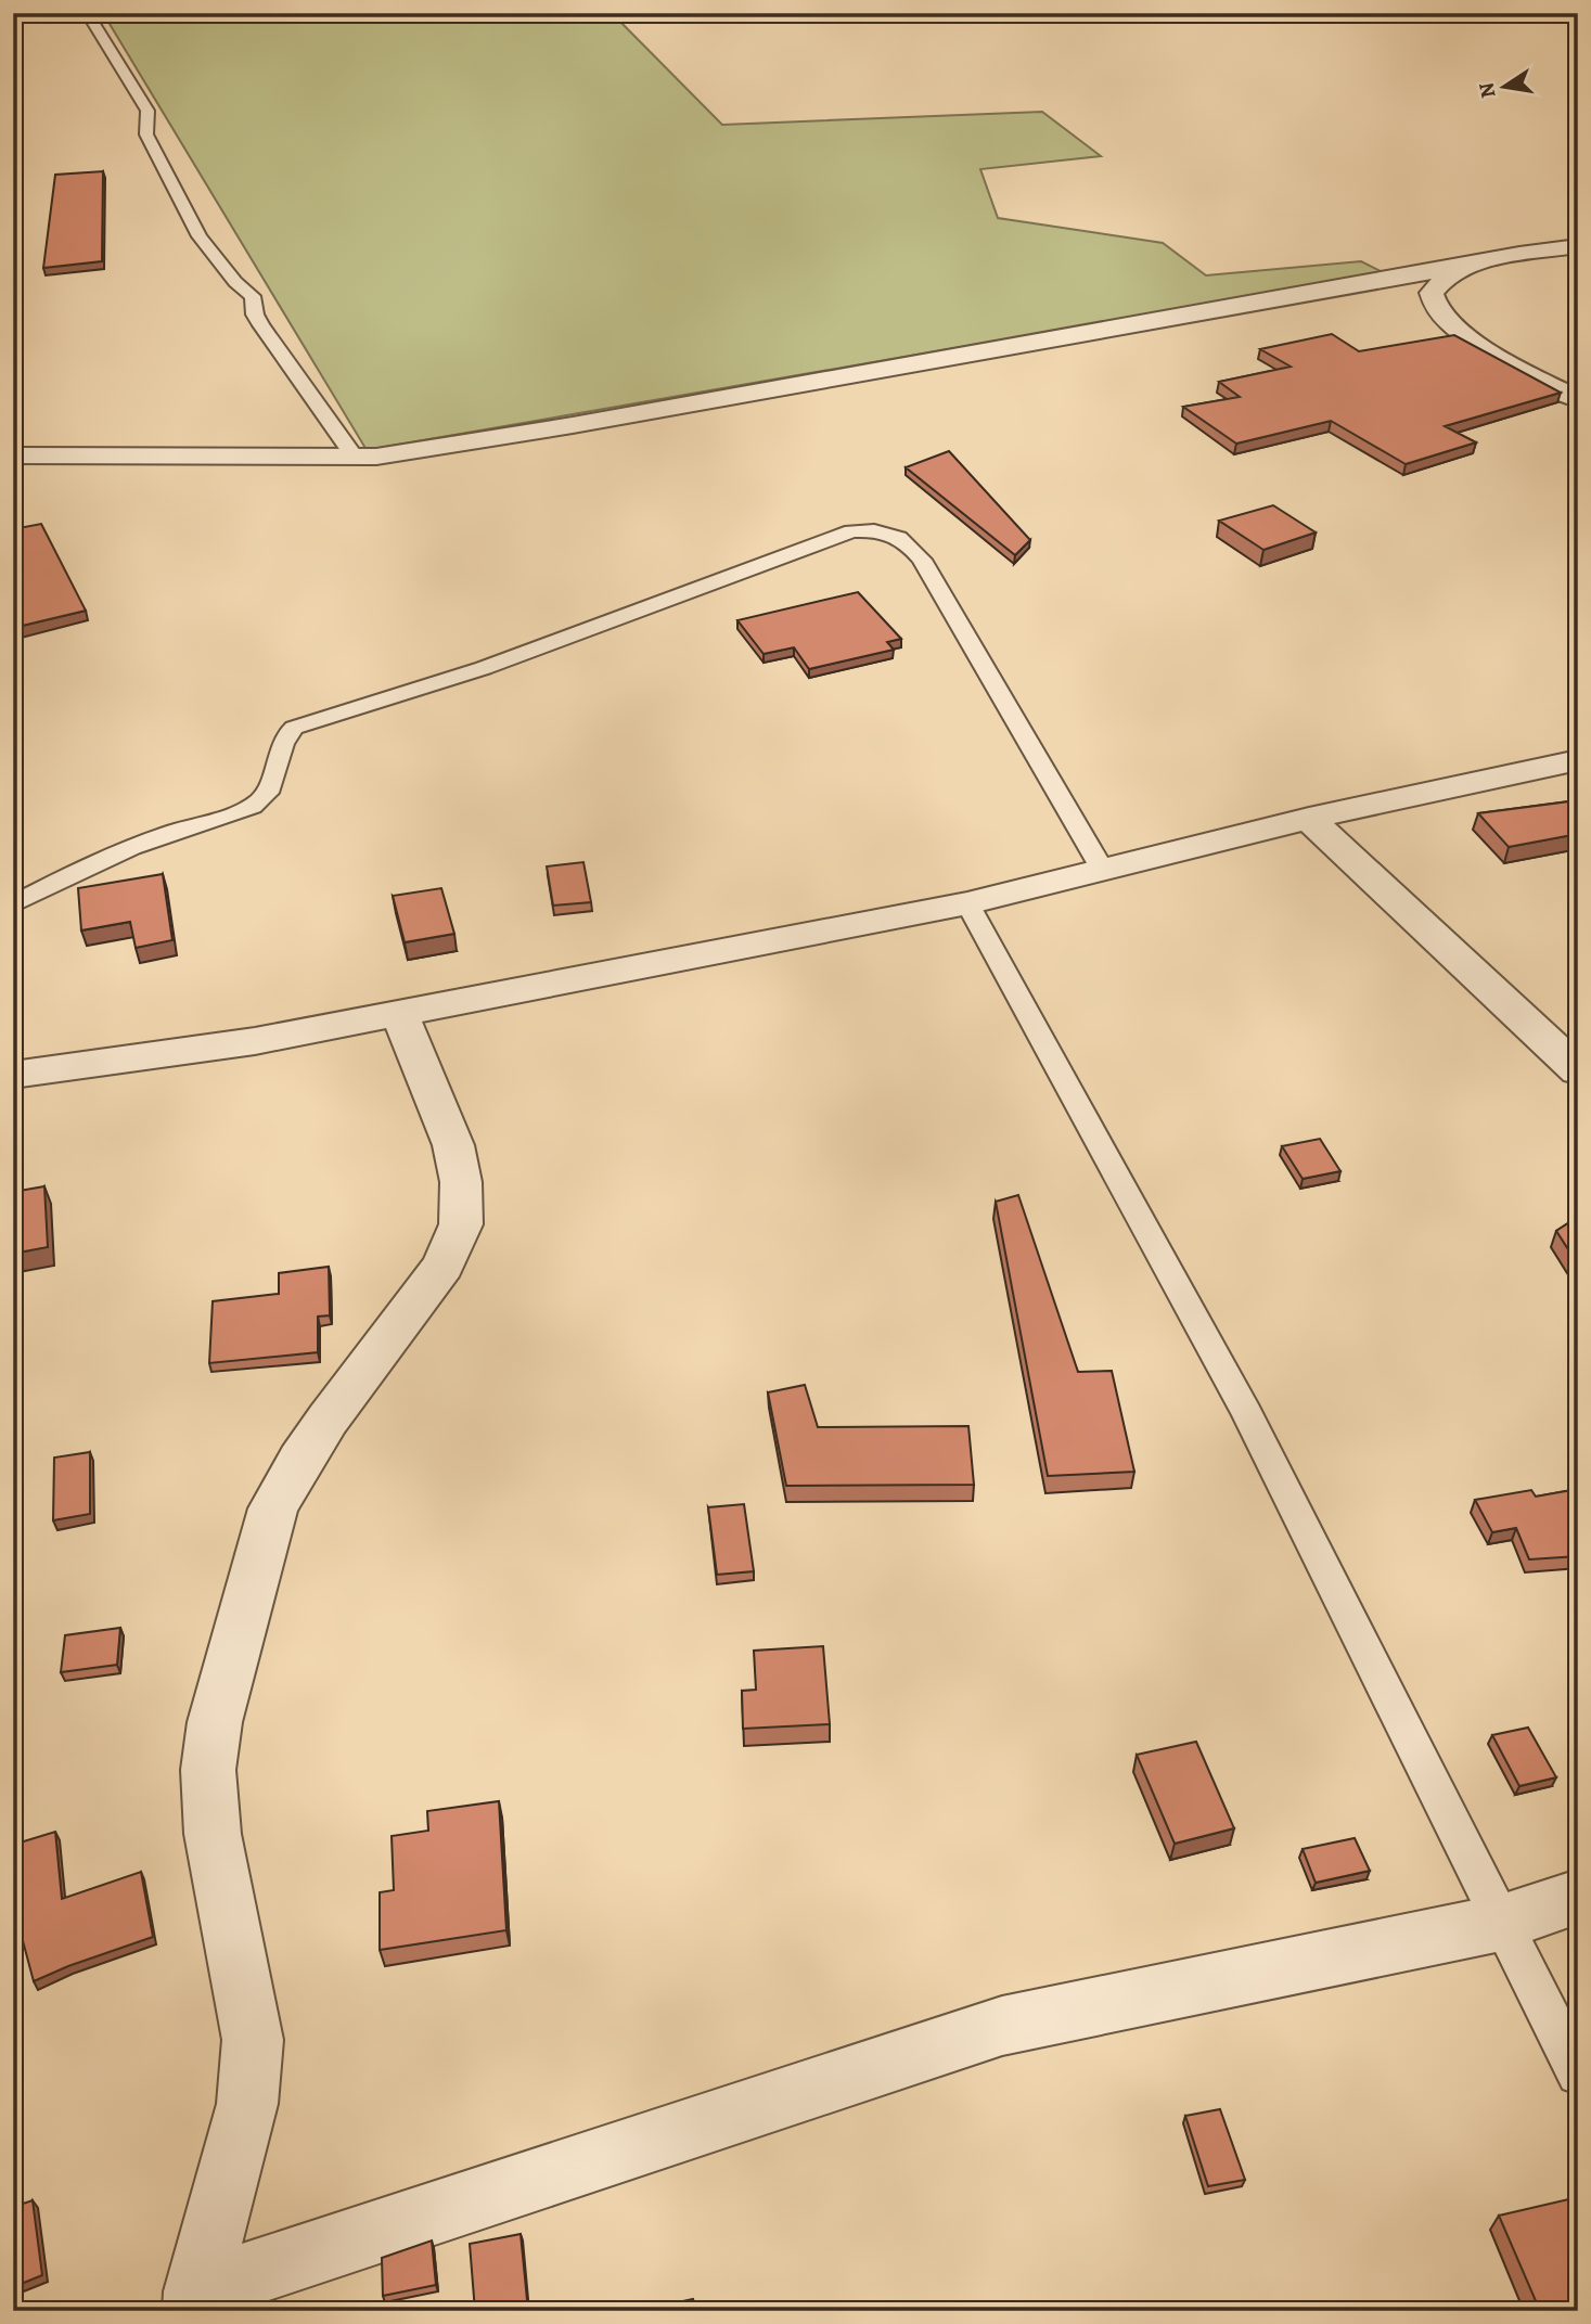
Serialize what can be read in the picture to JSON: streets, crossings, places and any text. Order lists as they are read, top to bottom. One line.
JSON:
{"north":"left"}
